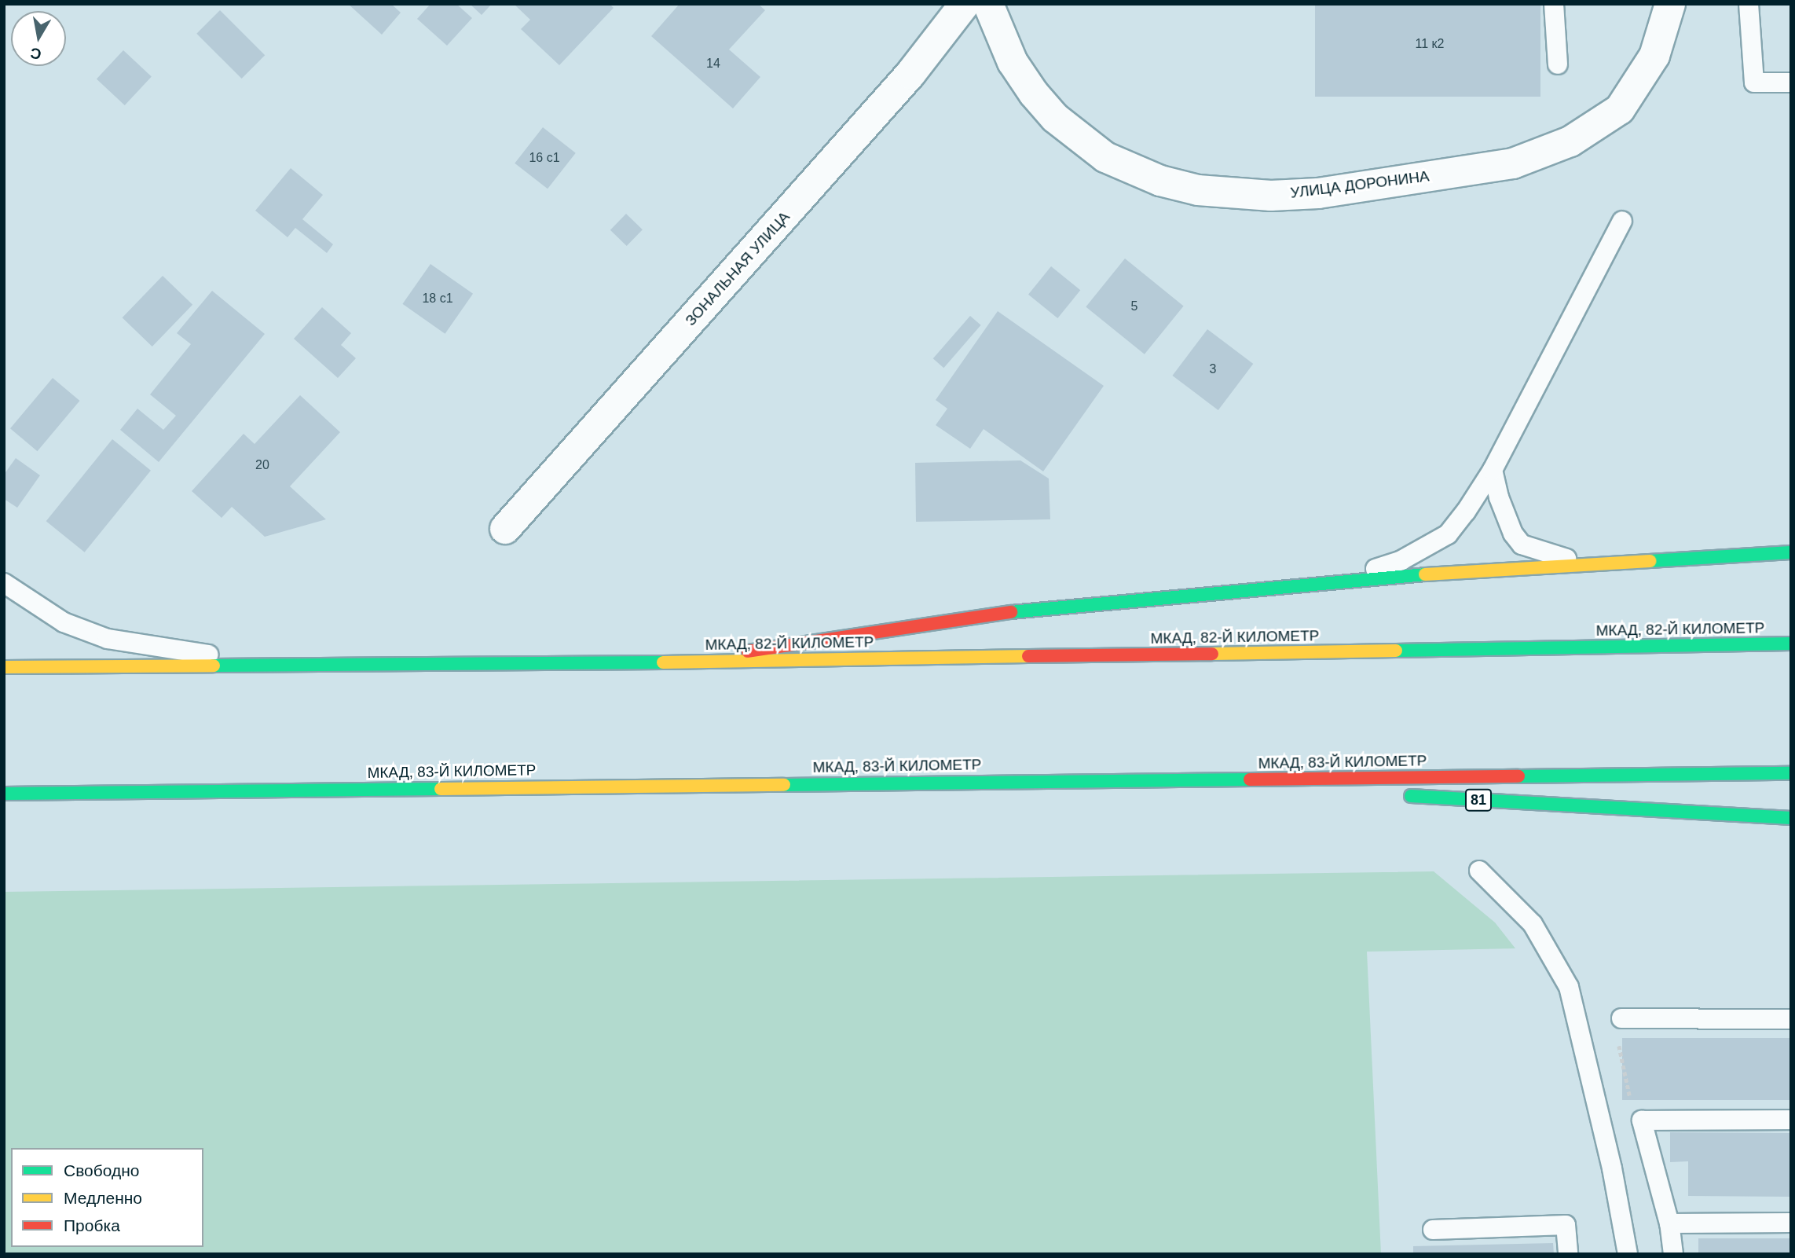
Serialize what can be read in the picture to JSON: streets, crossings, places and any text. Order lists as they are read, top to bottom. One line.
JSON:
{"streets":{"main road":["МКАД, 82-Й КИЛОМЕТР","МКАД, 83-Й КИЛОМЕТР","81"],"street":["УЛИЦА ДОРОНИНА","ЗОНАЛЬНАЯ УЛИЦА"]},"house_numbers":["11 к2","14","16 с1","18 с1","5","3","20"],"legend":["Свободно","Медленно","Пробка"],"north":"bottom"}
